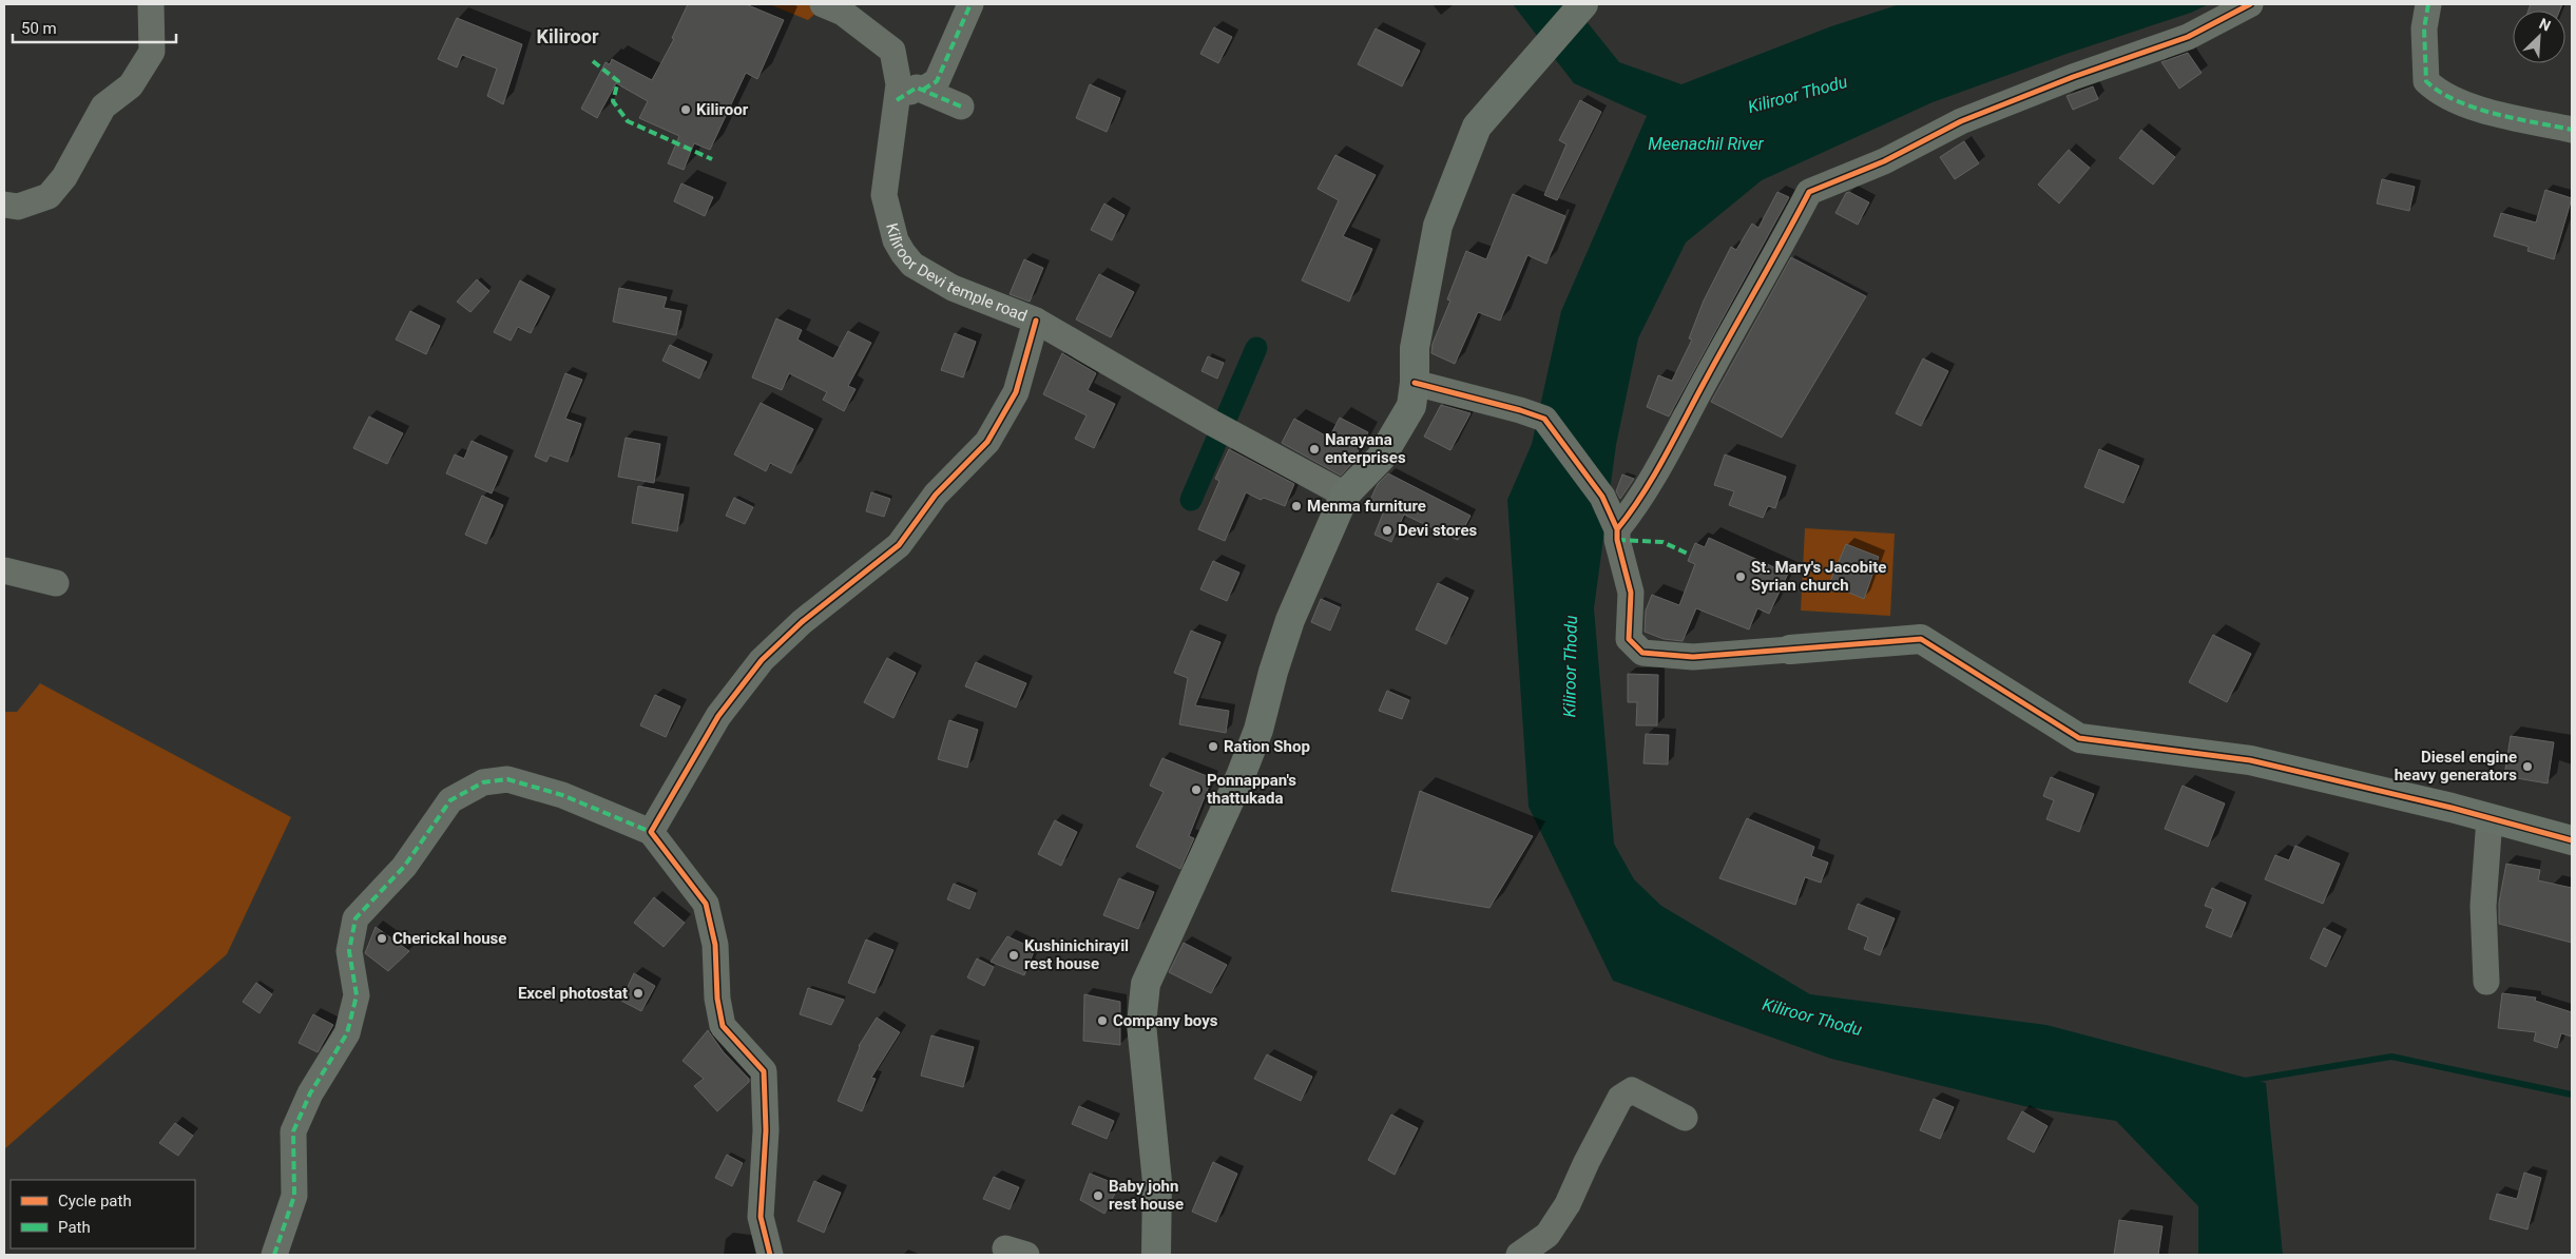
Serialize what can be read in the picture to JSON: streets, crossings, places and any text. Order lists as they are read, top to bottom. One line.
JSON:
{"streets":{"street":["Kiliroor Devi temple road"]},"districts":["Kiliroor"],"water":["Kiliroor Thodu","Meenachil River"],"places":["Kiliroor","Narayana enterprises","Menma furniture","Devi stores","St. Mary's Jacobite Syrian church","Ration Shop","Diesel engine heavy generators","Ponnappan's thattukada","Cherickal house","Kushinichirayil rest house","Excel photostat","Company boys","Baby john rest house"],"legend":["Cycle path","Path"],"scale_bar":"50 m","north":"top right"}
